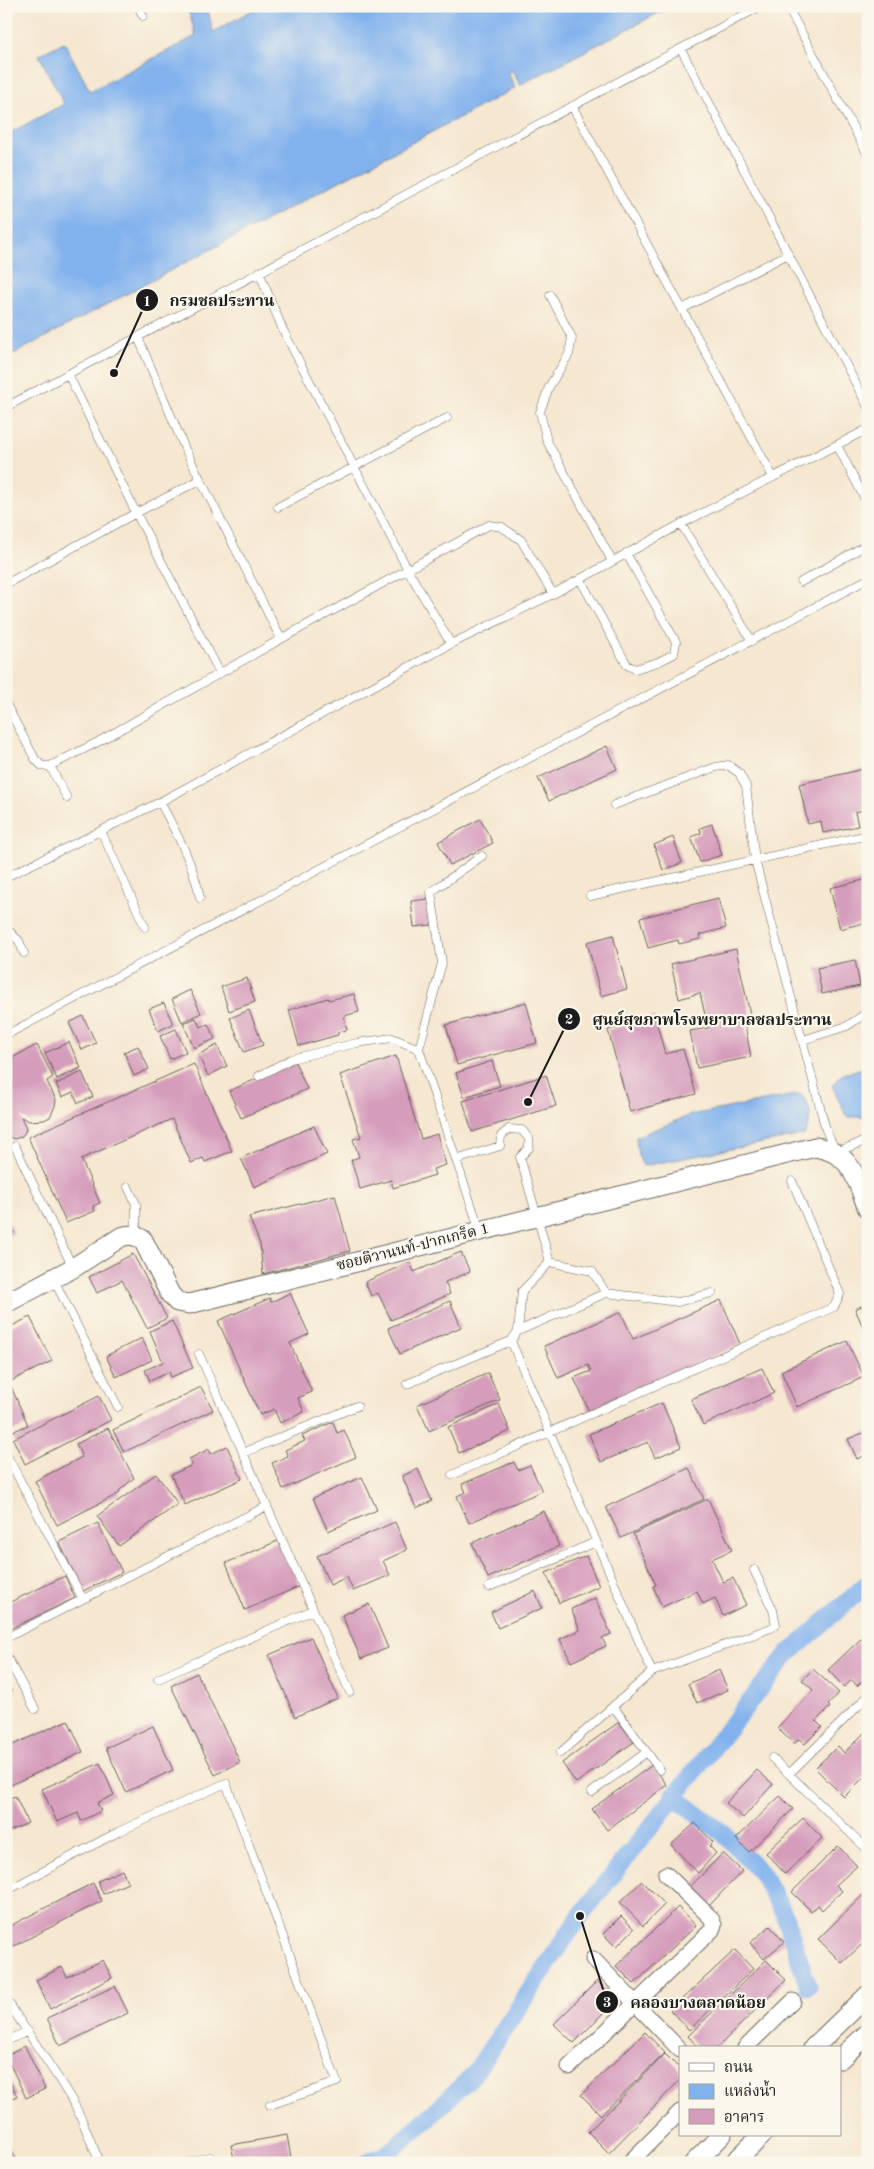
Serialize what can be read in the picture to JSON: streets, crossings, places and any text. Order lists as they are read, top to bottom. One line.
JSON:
{"streets":{"street":["ซอยติวานนท์-ปากเกร็ด 1"]},"places":["กรมชลประทาน","ศูนย์สุขภาพโรงพยาบาลชลประทาน","คลองบางตลาดน้อย"],"legend":["ถนน","แหล่งน้ำ","อาคาร"]}
